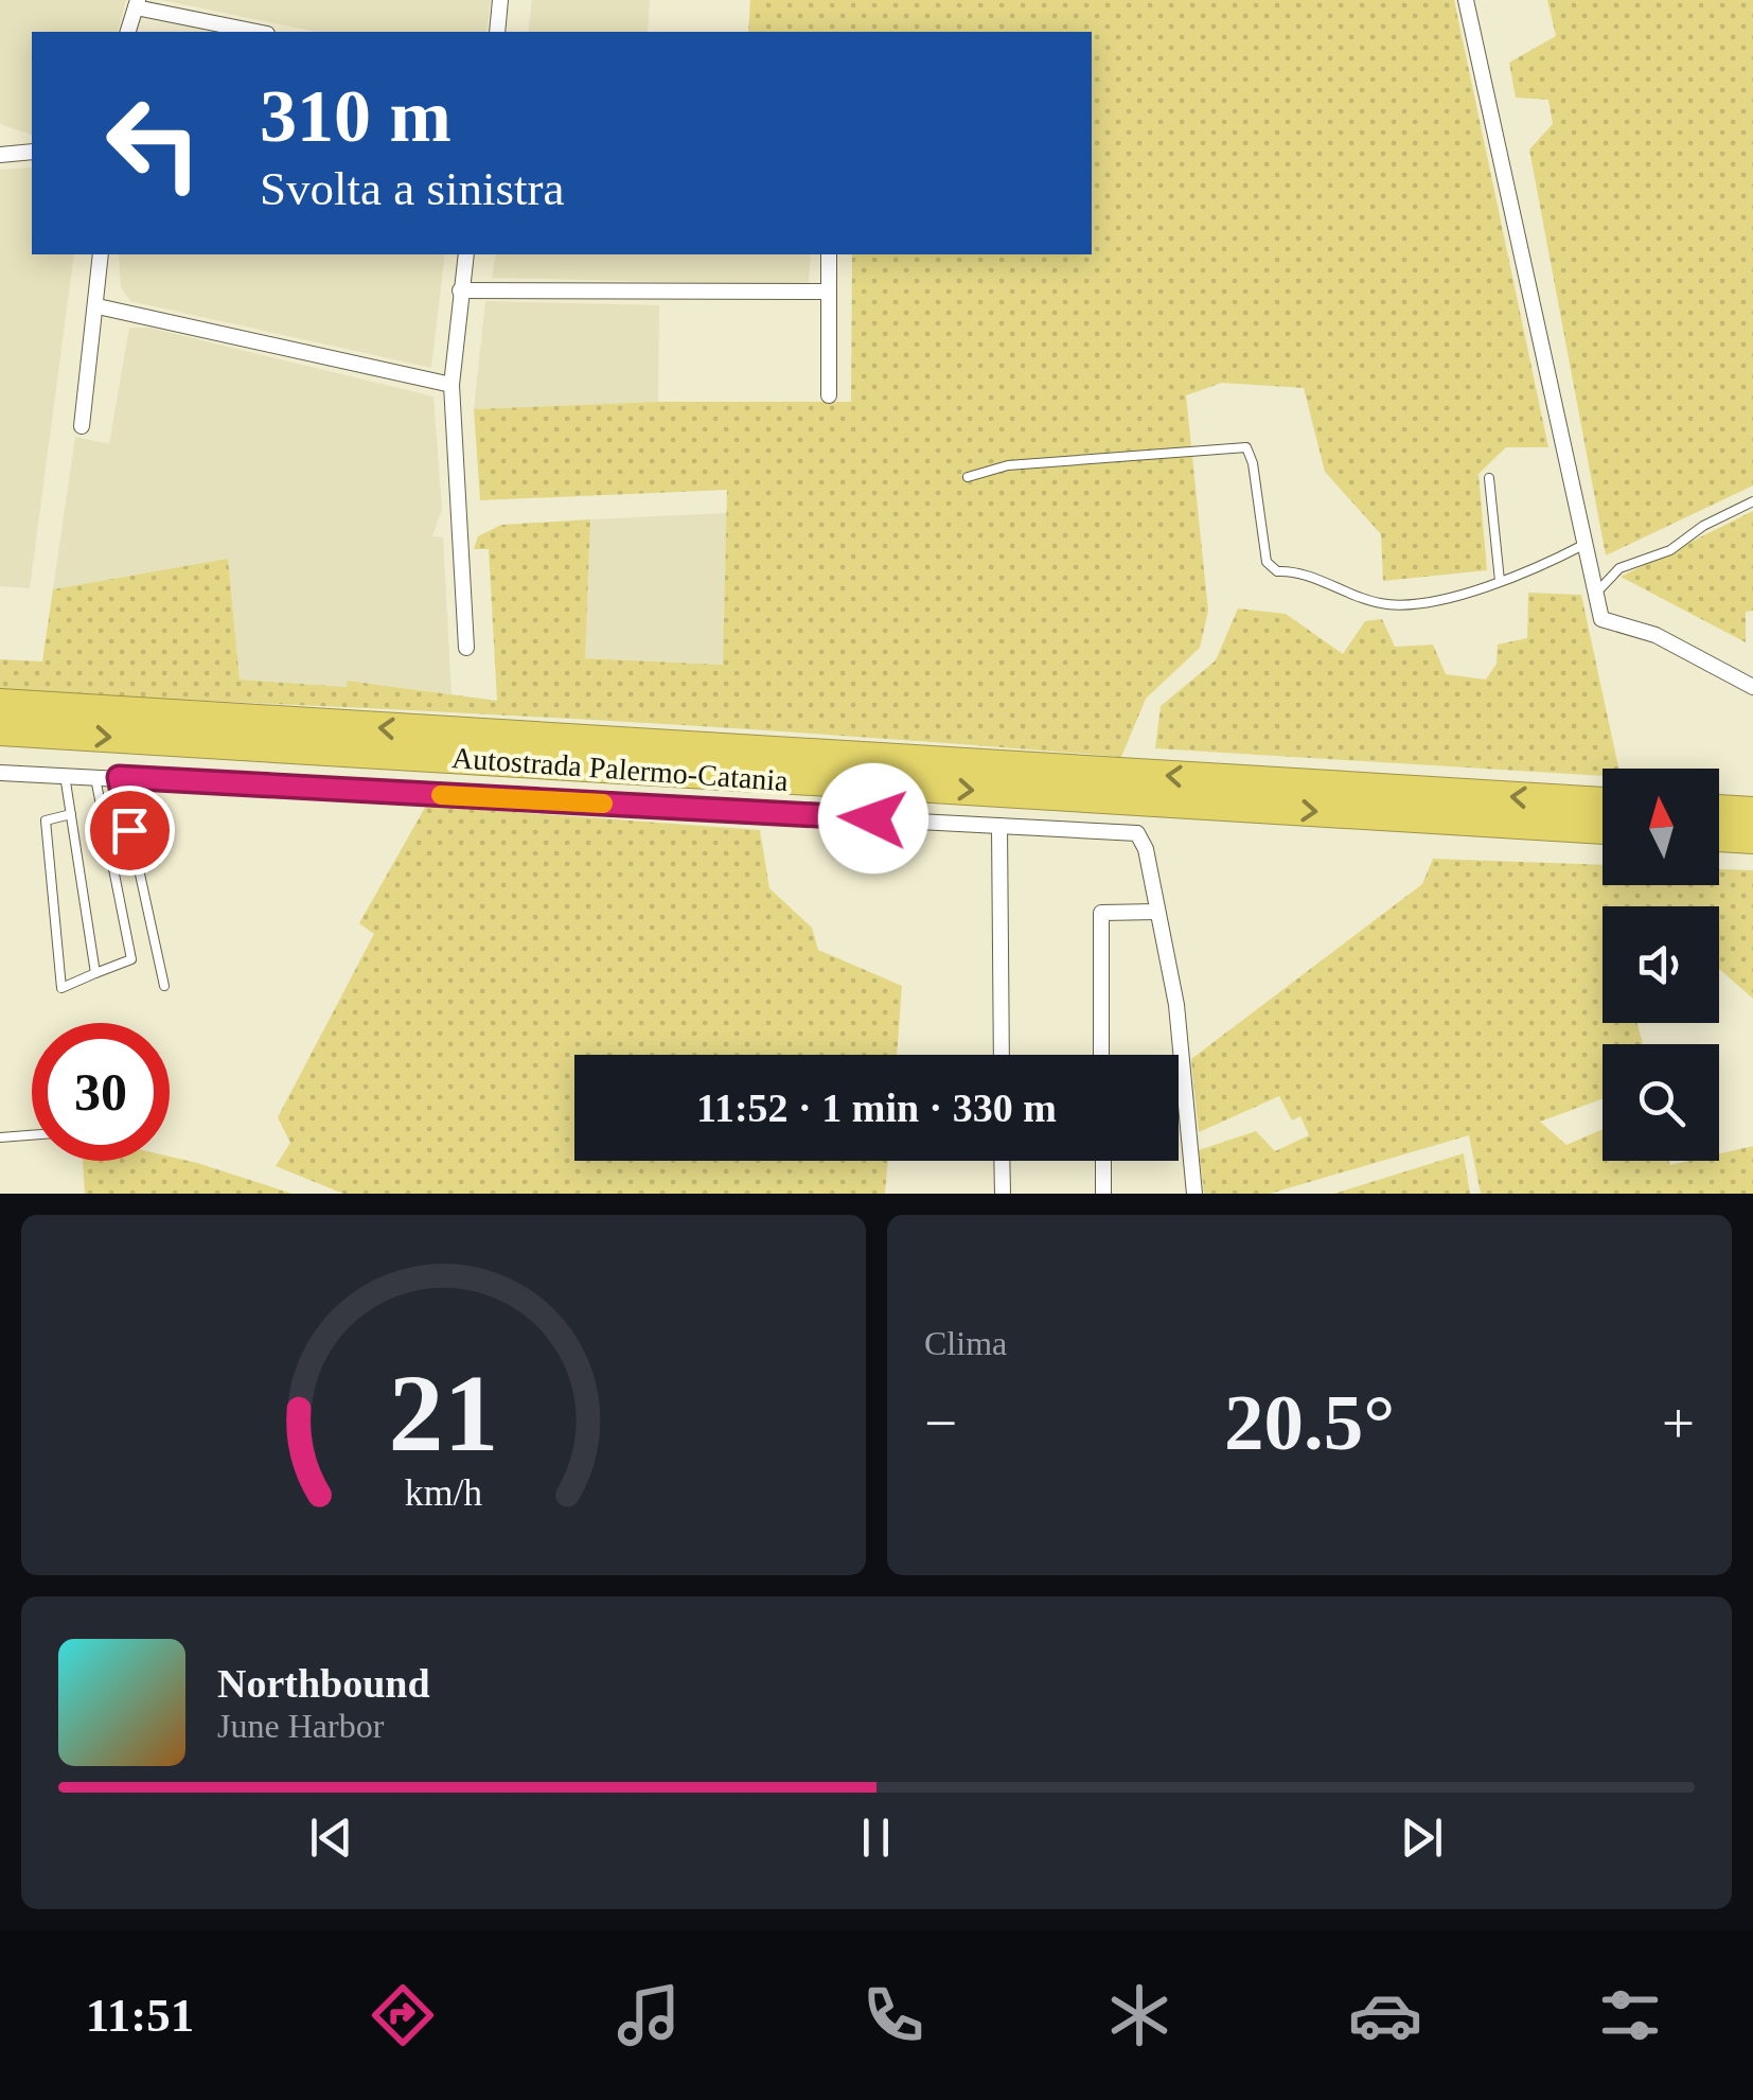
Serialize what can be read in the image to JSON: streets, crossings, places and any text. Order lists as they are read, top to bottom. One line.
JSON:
{"streets":{"highway":["Autostrada Palermo-Catania"]},"north":"top","page":{"turn":["310 m","Svolta a sinistra"],"limit":"30","trip":"11:52 · 1 min · 330 m","tile":"Clima","heat":["−","20.5°","+"],"song":["Northbound","June Harbor"],"tabs":"11:51","gauge":["21","km/h"]}}
